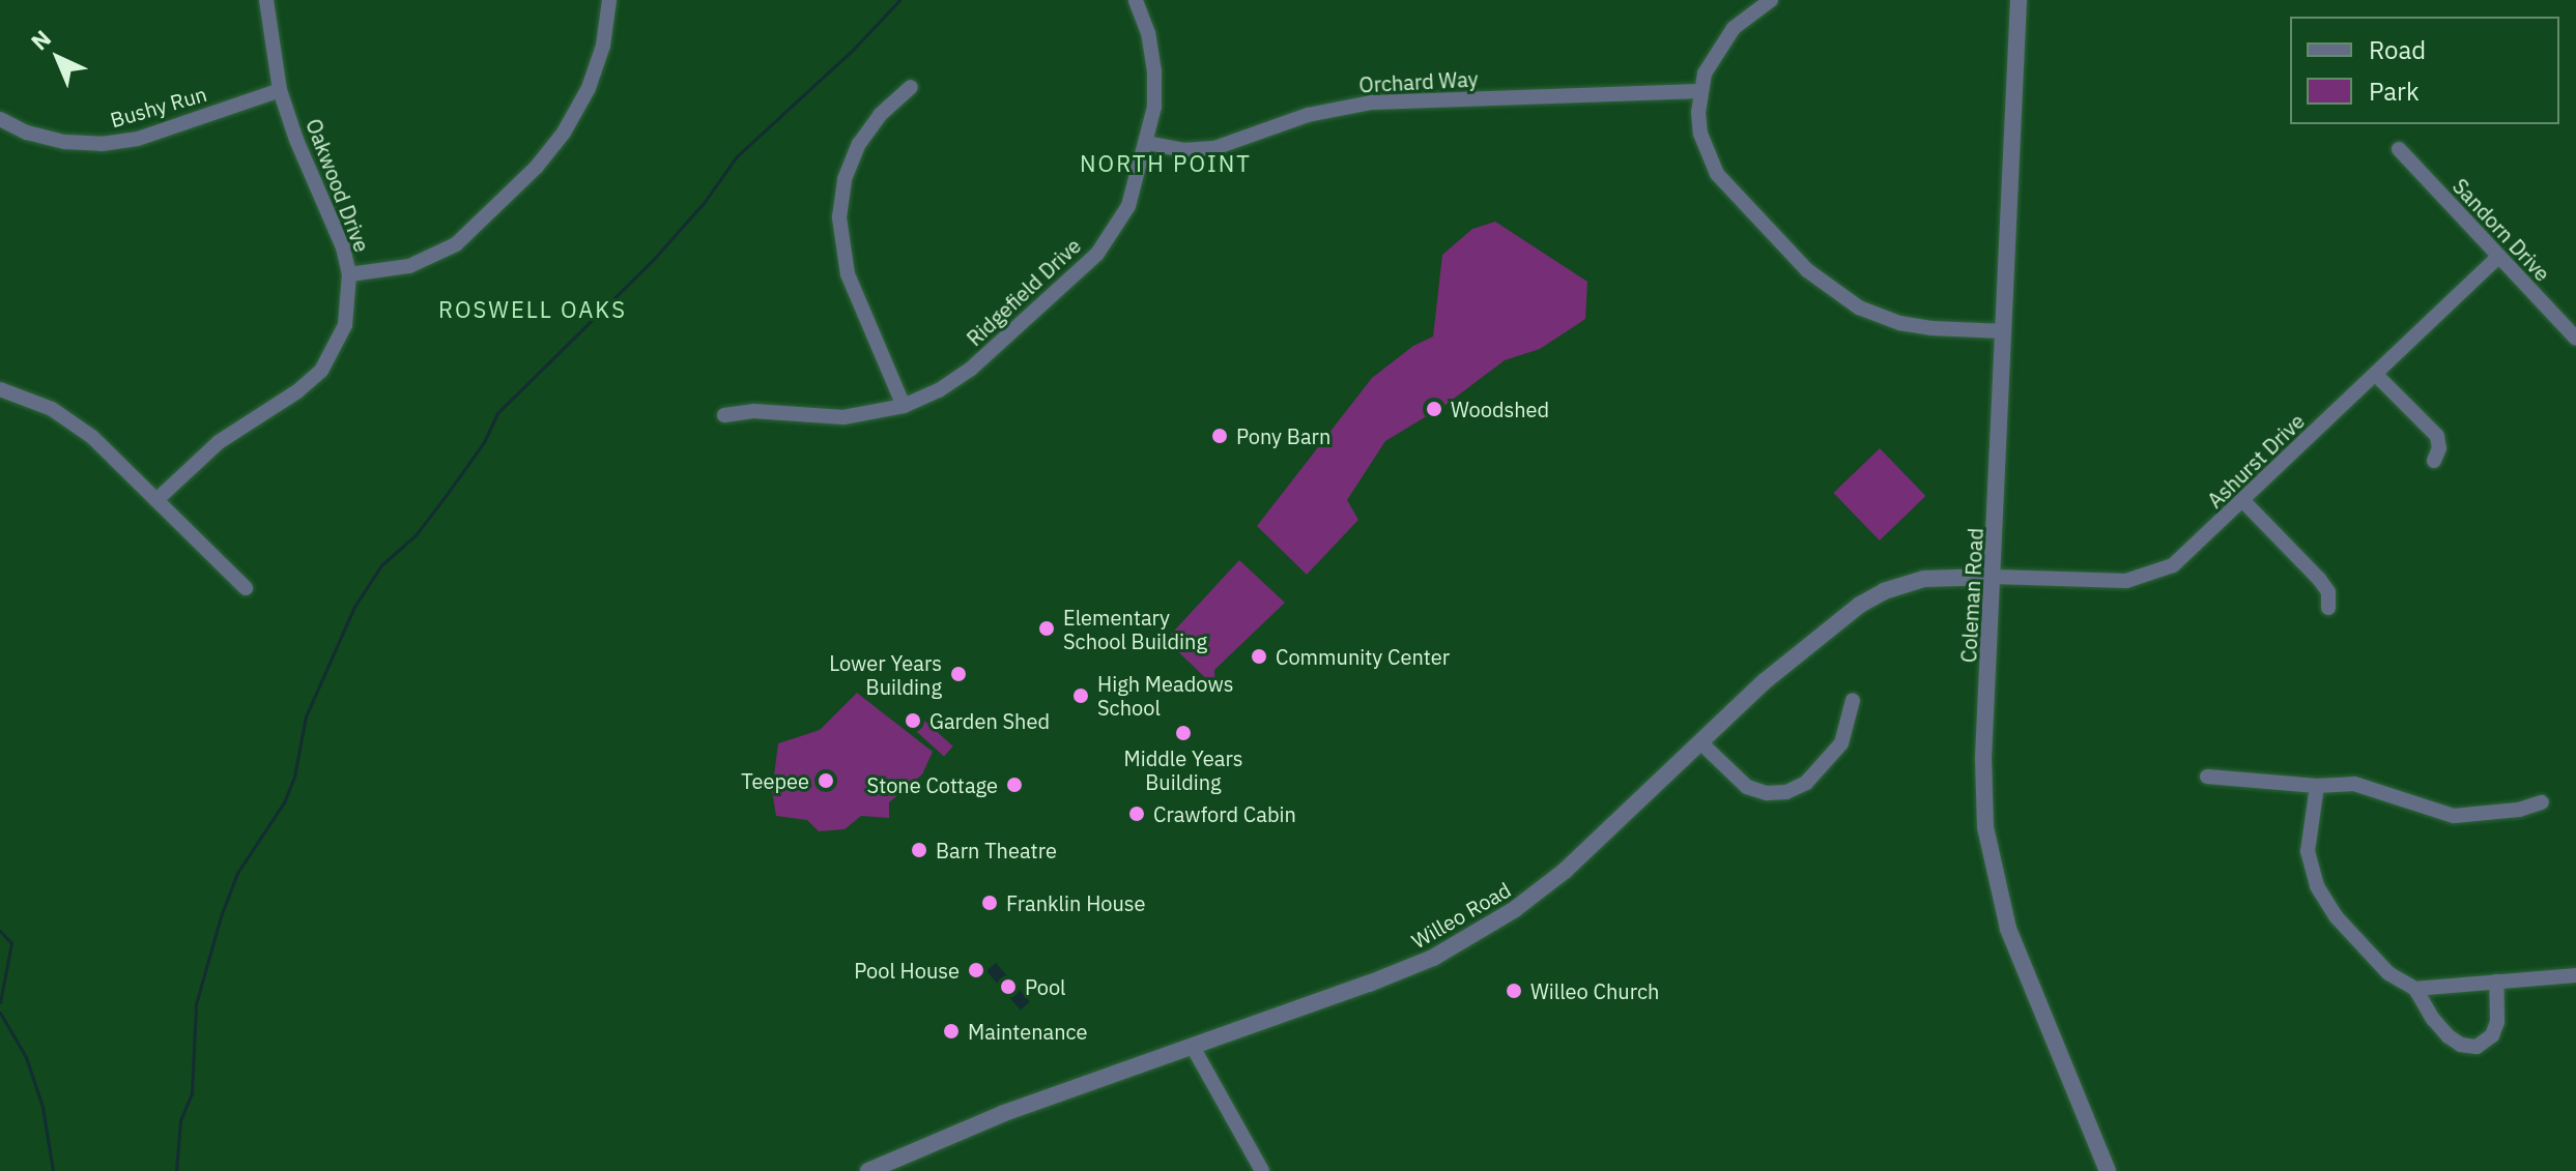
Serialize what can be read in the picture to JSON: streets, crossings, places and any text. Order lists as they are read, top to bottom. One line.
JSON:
{"streets":{"street":["Orchard Way","Bushy Run","Oakwood Drive","Sandorn Drive","Ridgefield Drive","Ashurst Drive","Coleman Road","Willeo Road"]},"crossings":[["Orchard Way","Ridgefield Drive"],["Bushy Run","Oakwood Drive"],["Sandorn Drive","Ashurst Drive"],["Ashurst Drive","Coleman Road"],["Ashurst Drive","Willeo Road"],["Coleman Road","Willeo Road"]],"districts":["NORTH POINT","ROSWELL OAKS"],"places":["Woodshed","Pony Barn","Elementary School Building","Community Center","Lower Years Building","High Meadows School","Garden Shed","Middle Years Building","Teepee","Stone Cottage","Crawford Cabin","Barn Theatre","Franklin House","Pool House","Pool","Willeo Church","Maintenance"],"legend":["Road","Park"],"north":"top left"}
